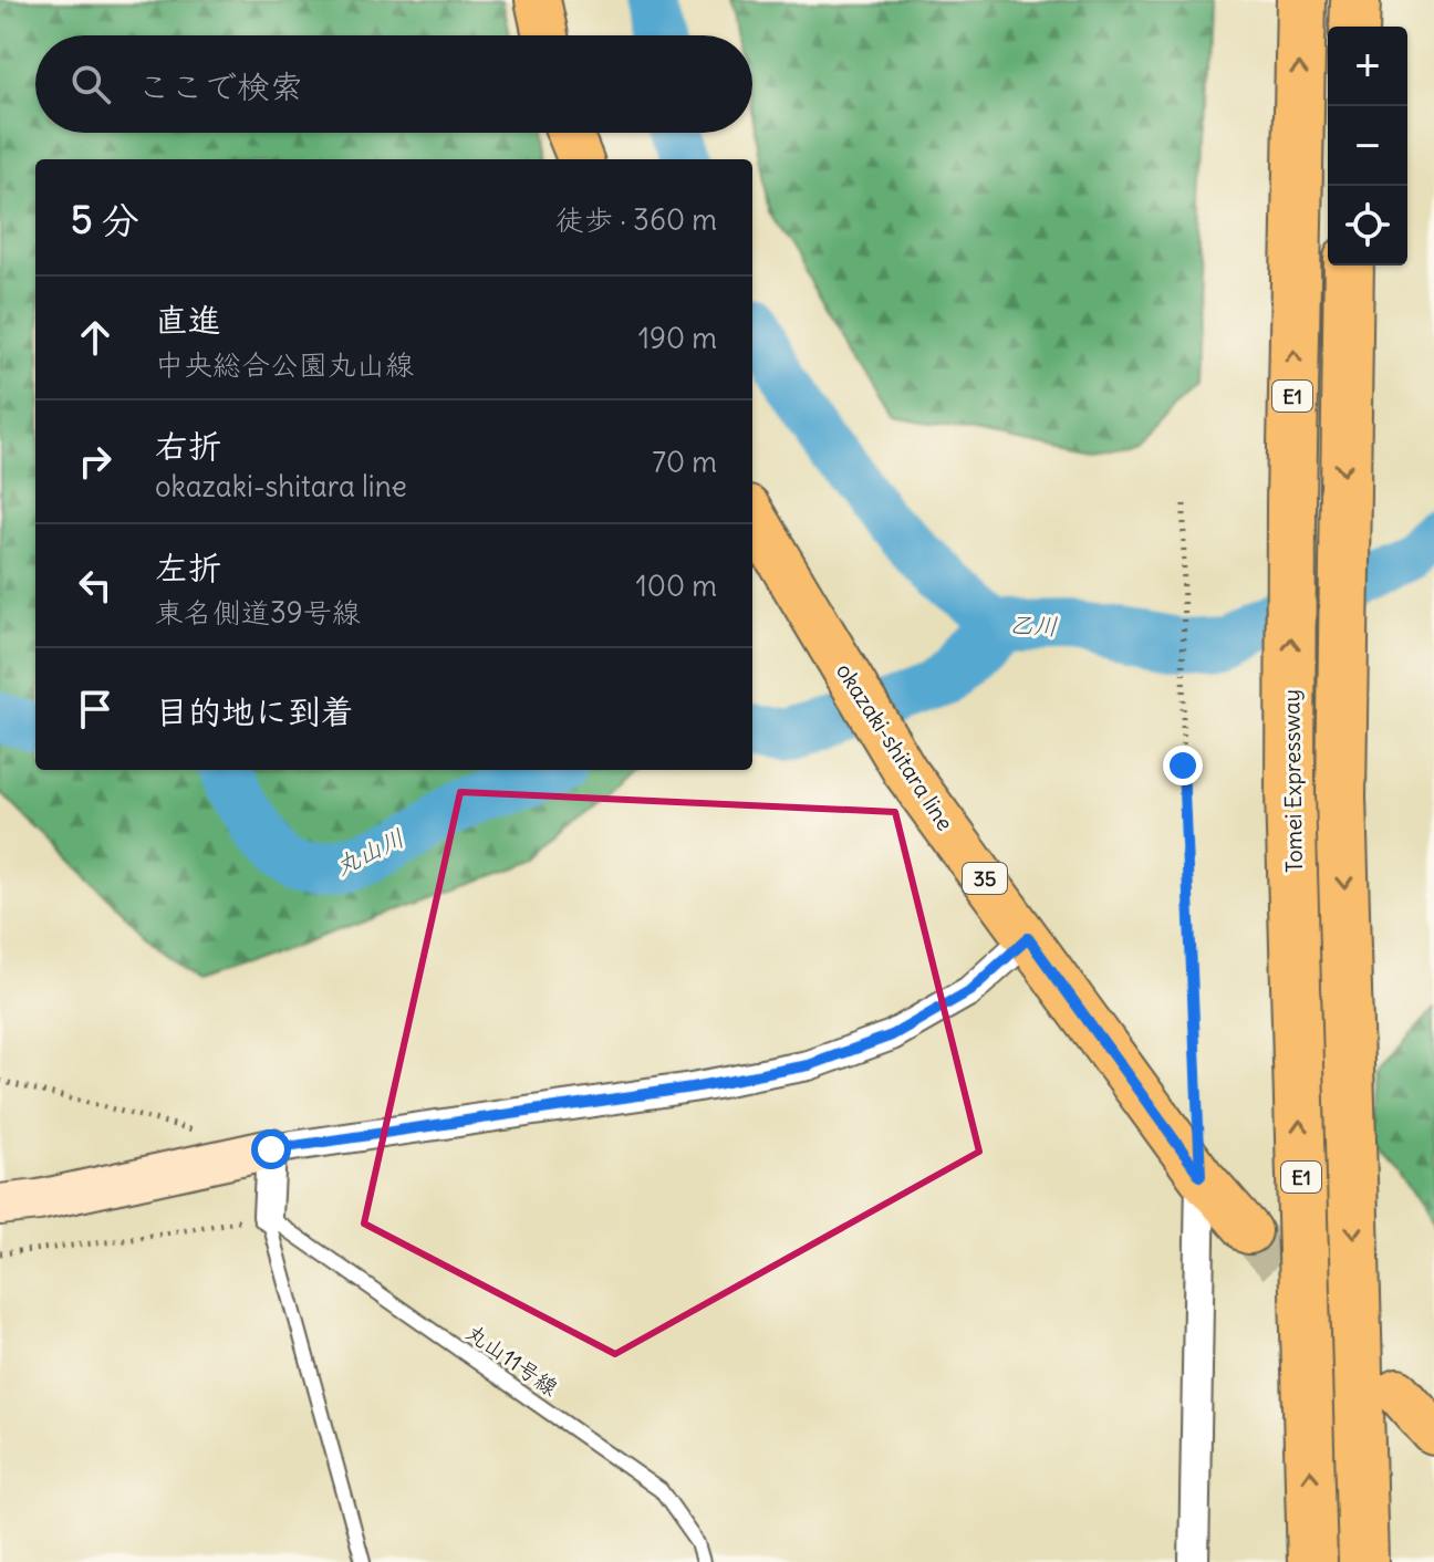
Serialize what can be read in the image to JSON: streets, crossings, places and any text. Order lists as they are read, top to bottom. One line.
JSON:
{"streets":{"highway":["E1","Tomei Expressway"],"main road":["okazaki-shitara line","35"],"lane":["丸山11号線"]},"water":["乙川","丸山川"],"page":{"map_buttons":["+","−"],"search":"ここで検索","heading":["5 分","徒歩 · 360 m"],"list":[["直進","中央総合公園丸山線","190 m"],["右折","okazaki-shitara line","70 m"],["左折","東名側道39号線","100 m"],"目的地に到着"]}}
